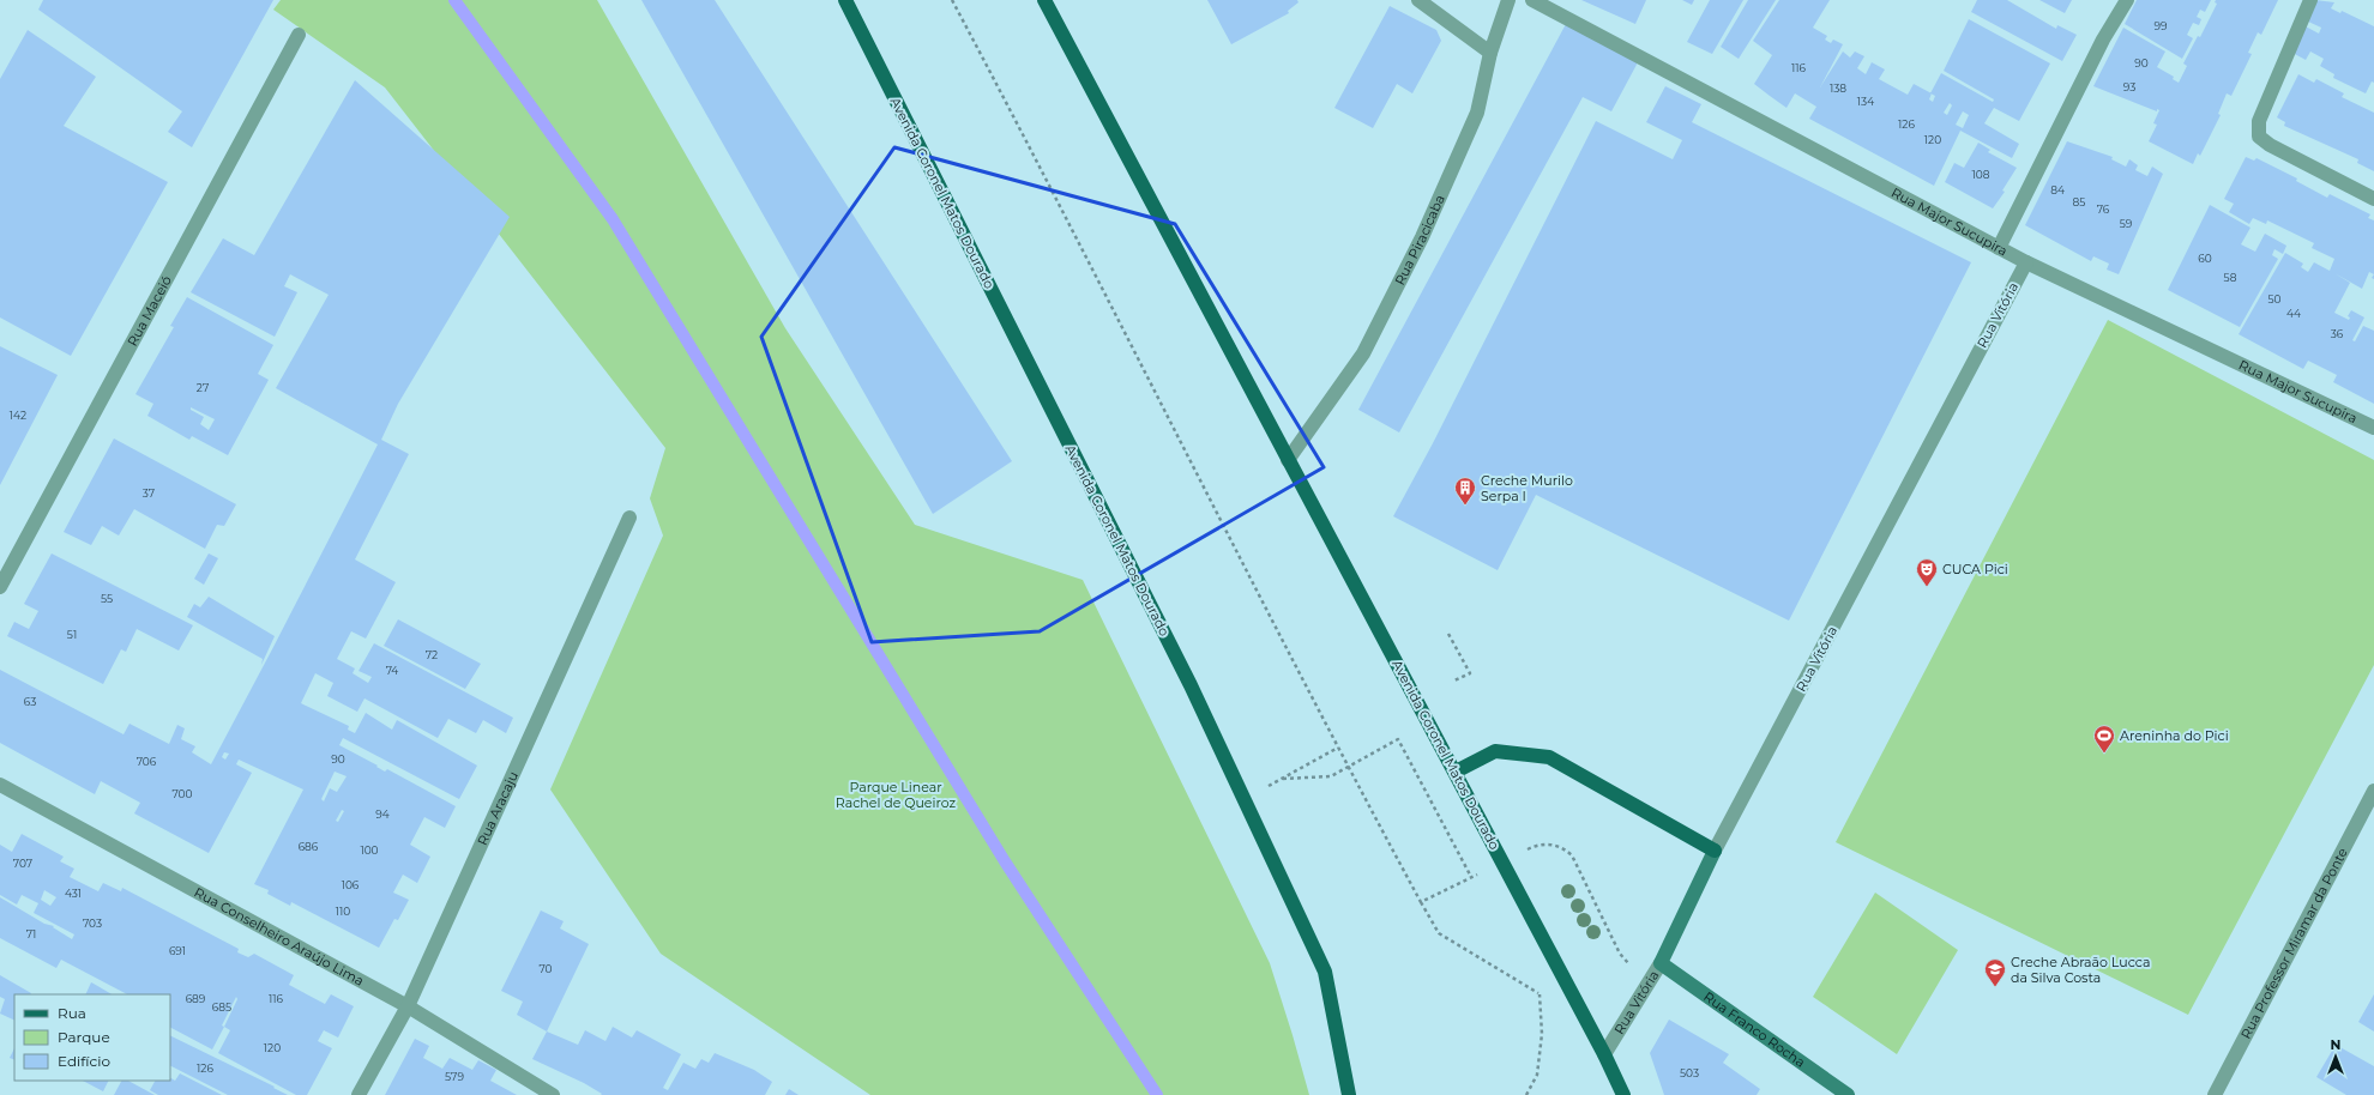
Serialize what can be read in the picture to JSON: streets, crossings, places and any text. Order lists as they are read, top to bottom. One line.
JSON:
{"streets":{"main road":["Avenida Coronel Matos Dourado","Rua Vitória","Rua Franco Rocha"],"street":["Rua Major Sucupira","Rua Piracicaba","Rua Maceió","Rua Aracaju","Rua Conselheiro Araújo Lima","Rua Professor Miramar da Ponte"]},"crossings":[["Avenida Coronel Matos Dourado","Rua Piracicaba"],["Avenida Coronel Matos Dourado","Rua Vitória"],["Rua Major Sucupira","Rua Vitória"],["Rua Vitória","Rua Franco Rocha"],["Rua Aracaju","Rua Conselheiro Araújo Lima"]],"parks":["Parque Linear Rachel de Queiroz"],"places":{"building":["Creche Murilo Serpa I"],"theatre":["CUCA Pici"],"sports":["Areninha do Pici"],"school or university":["Creche Abraão Lucca da Silva Costa"]},"house_numbers":["99","90","116","93","138","134","126","120","108","84","85","76","59","60","58","50","44","36","27","142","37","55","51","72","74","63","90","706","700","94","686","100","707","106","431","110","703","71","691","70","689","116","685","120","126","503","579"],"legend":["Rua","Parque","Edifício"],"north":"top"}
